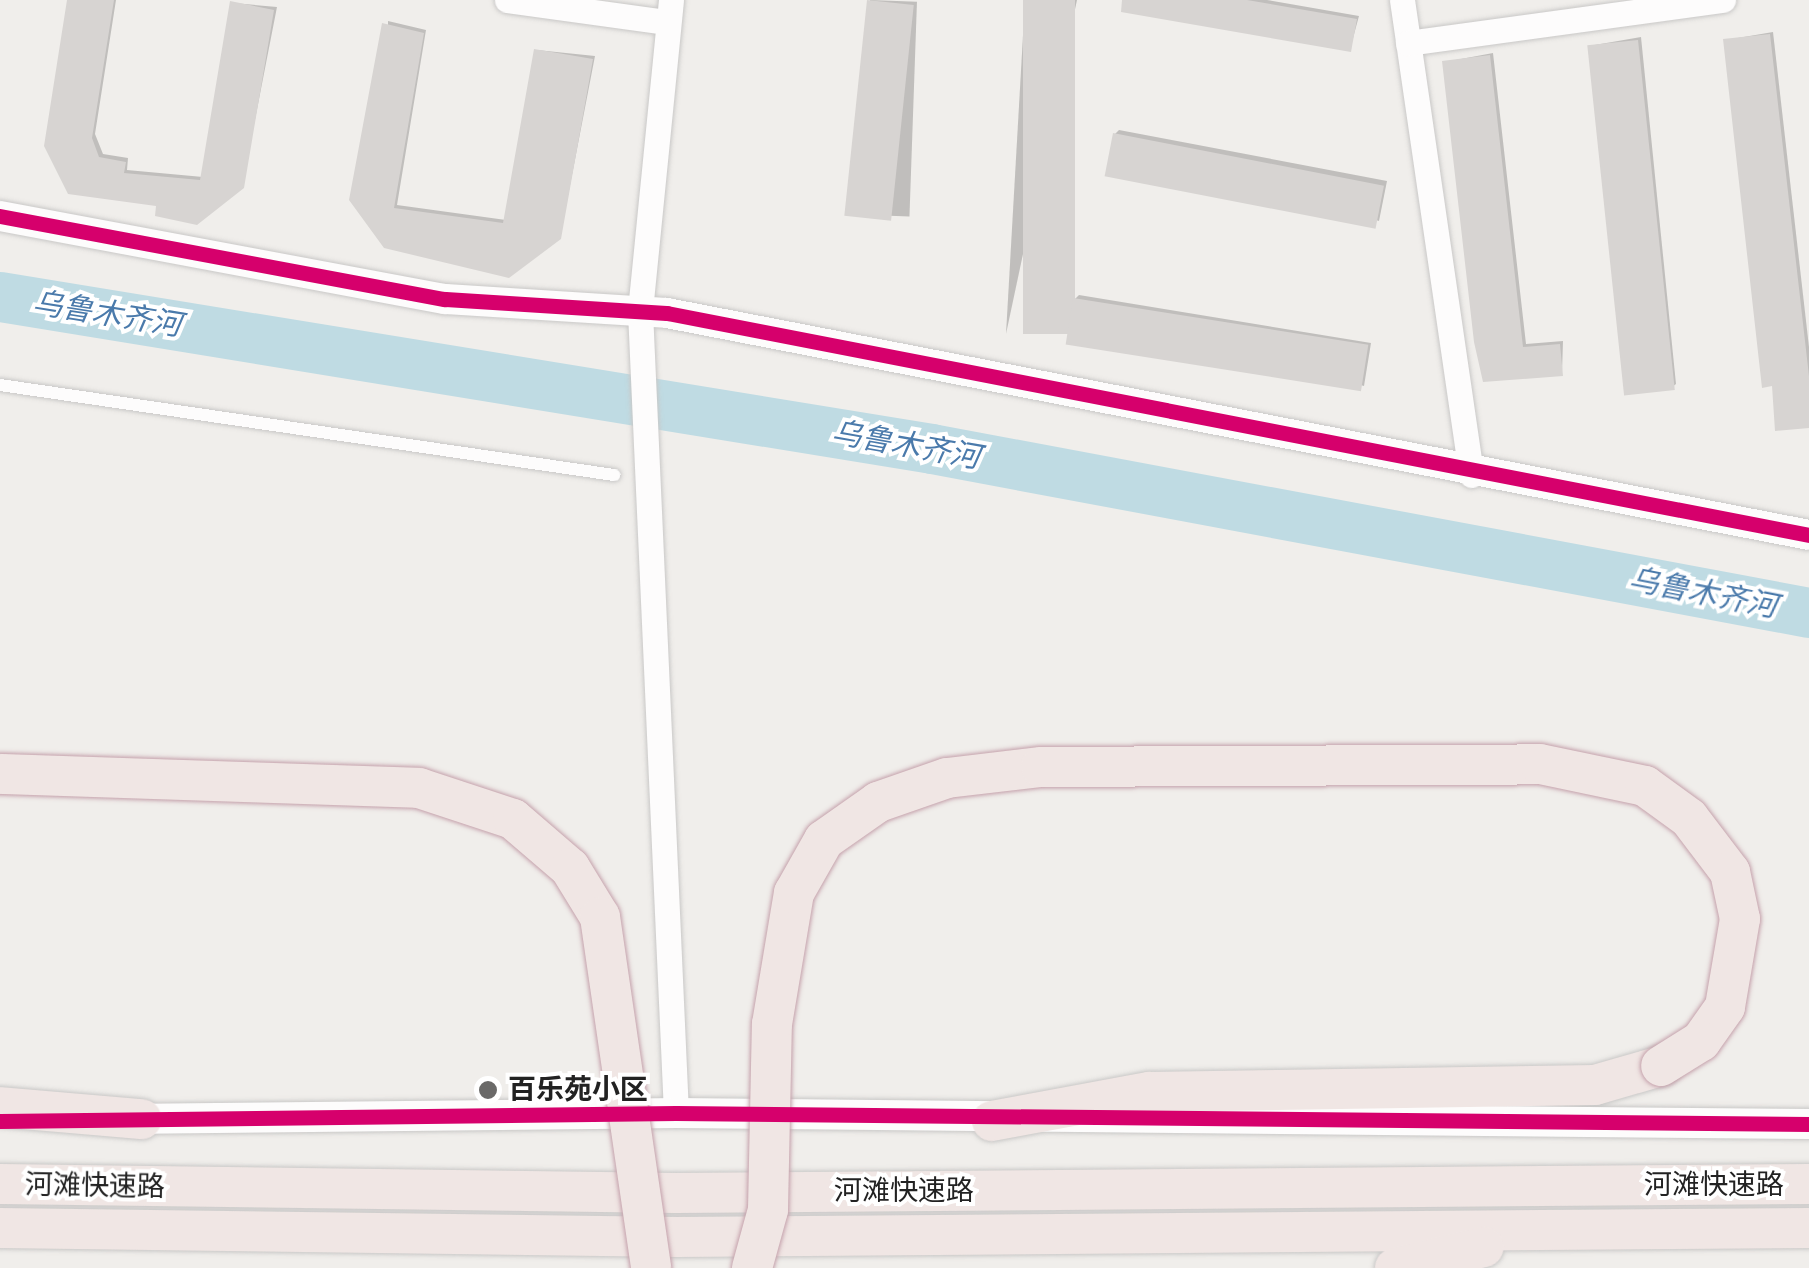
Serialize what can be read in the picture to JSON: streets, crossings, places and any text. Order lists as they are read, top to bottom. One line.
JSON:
{"streets":{"highway":["河滩快速路"]},"water":["乌鲁木齐河"],"places":["百乐苑小区"]}
